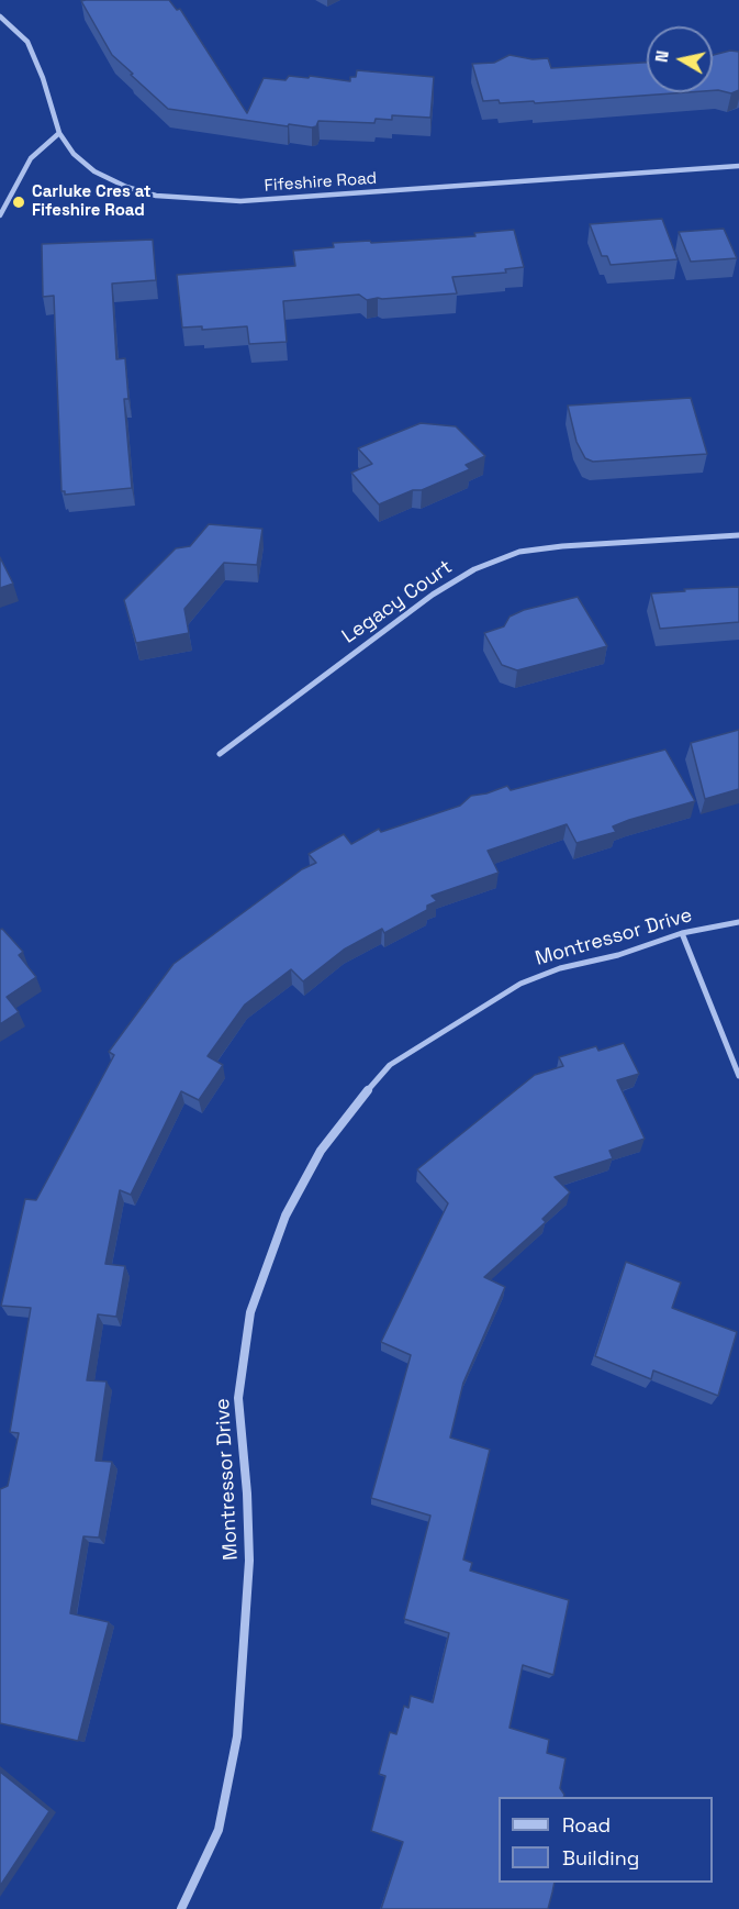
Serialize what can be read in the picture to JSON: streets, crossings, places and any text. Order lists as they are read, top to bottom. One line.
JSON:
{"streets":{"street":["Fifeshire Road","Legacy Court","Montressor Drive"]},"places":["Carluke Cres at Fifeshire Road"],"legend":["Road","Building"],"north":"left"}
